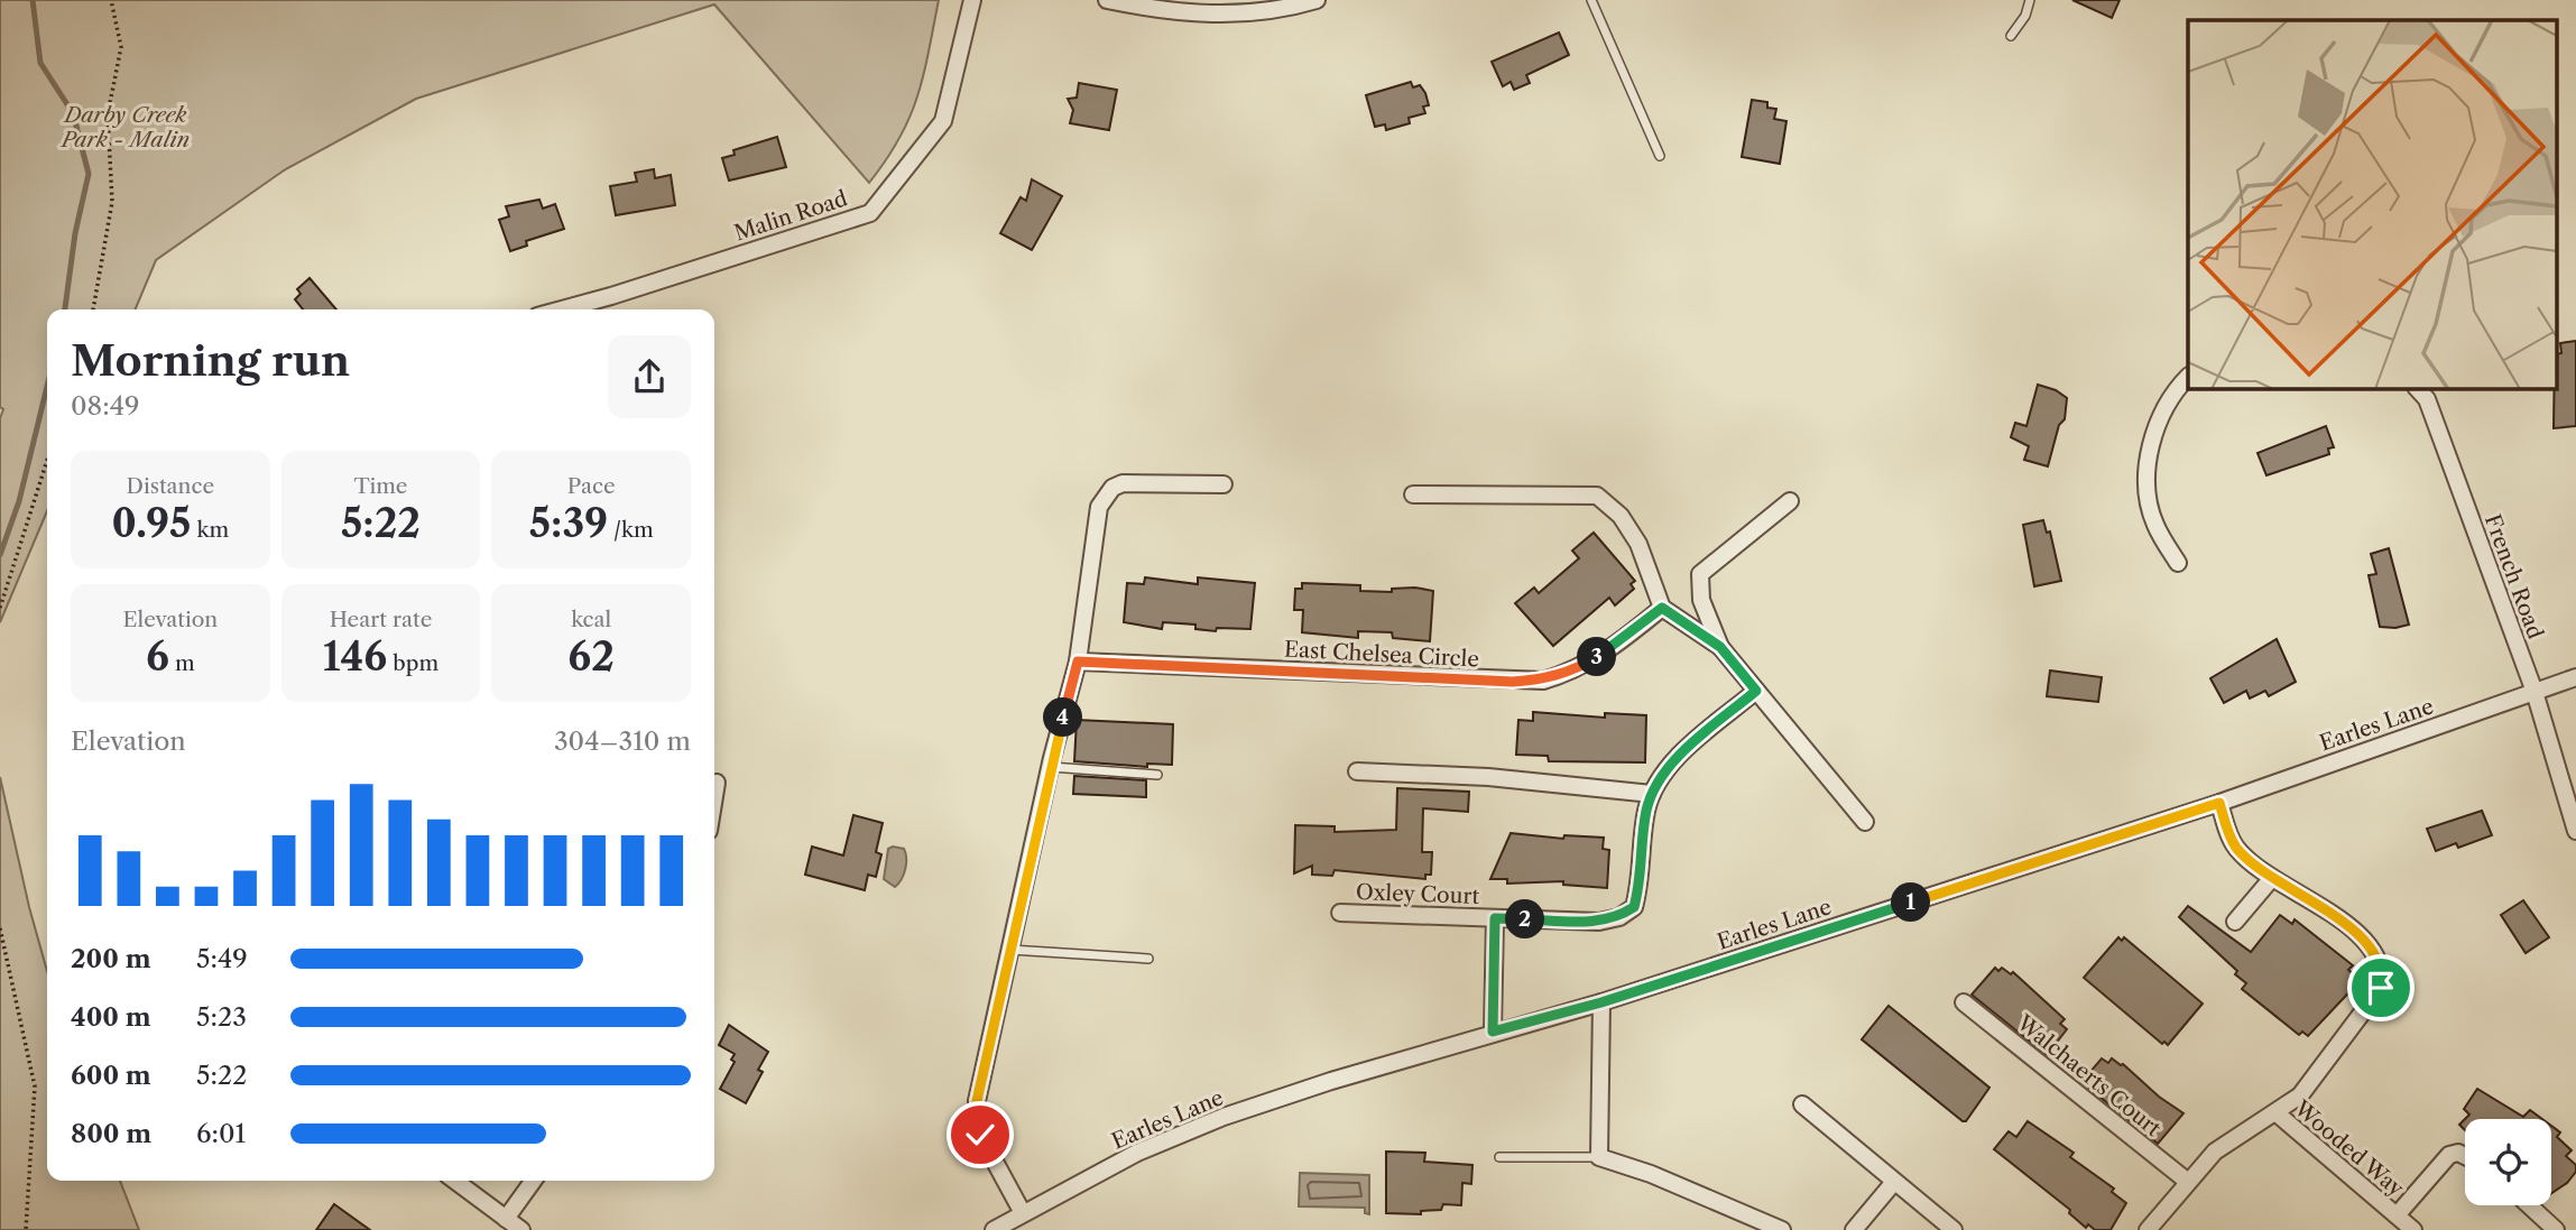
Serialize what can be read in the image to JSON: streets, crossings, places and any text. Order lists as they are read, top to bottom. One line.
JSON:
{"streets":{"street":["Malin Road","French Road","East Chelsea Circle","Earles Lane","Oxley Court","Walchaerts Court","Wooded Way"]},"crossings":[["French Road","Earles Lane"]],"parks":["Darby Creek Park - Malin"],"page":{"heading":["Morning run","08:49"],"stats":[["Distance","0.95 km"],["Time","5:22"],["Pace","5:39 /km"],["Elevation","6 m"],["Heart rate","146 bpm"],["kcal","62"]],"pins":["3","4","1","2"],"chart":["Elevation","304–310 m"],"list":[{"name":"200 m","note":"5:49"},{"name":"400 m","note":"5:23"},{"name":"600 m","note":"5:22"},{"name":"800 m","note":"6:01"}]}}
